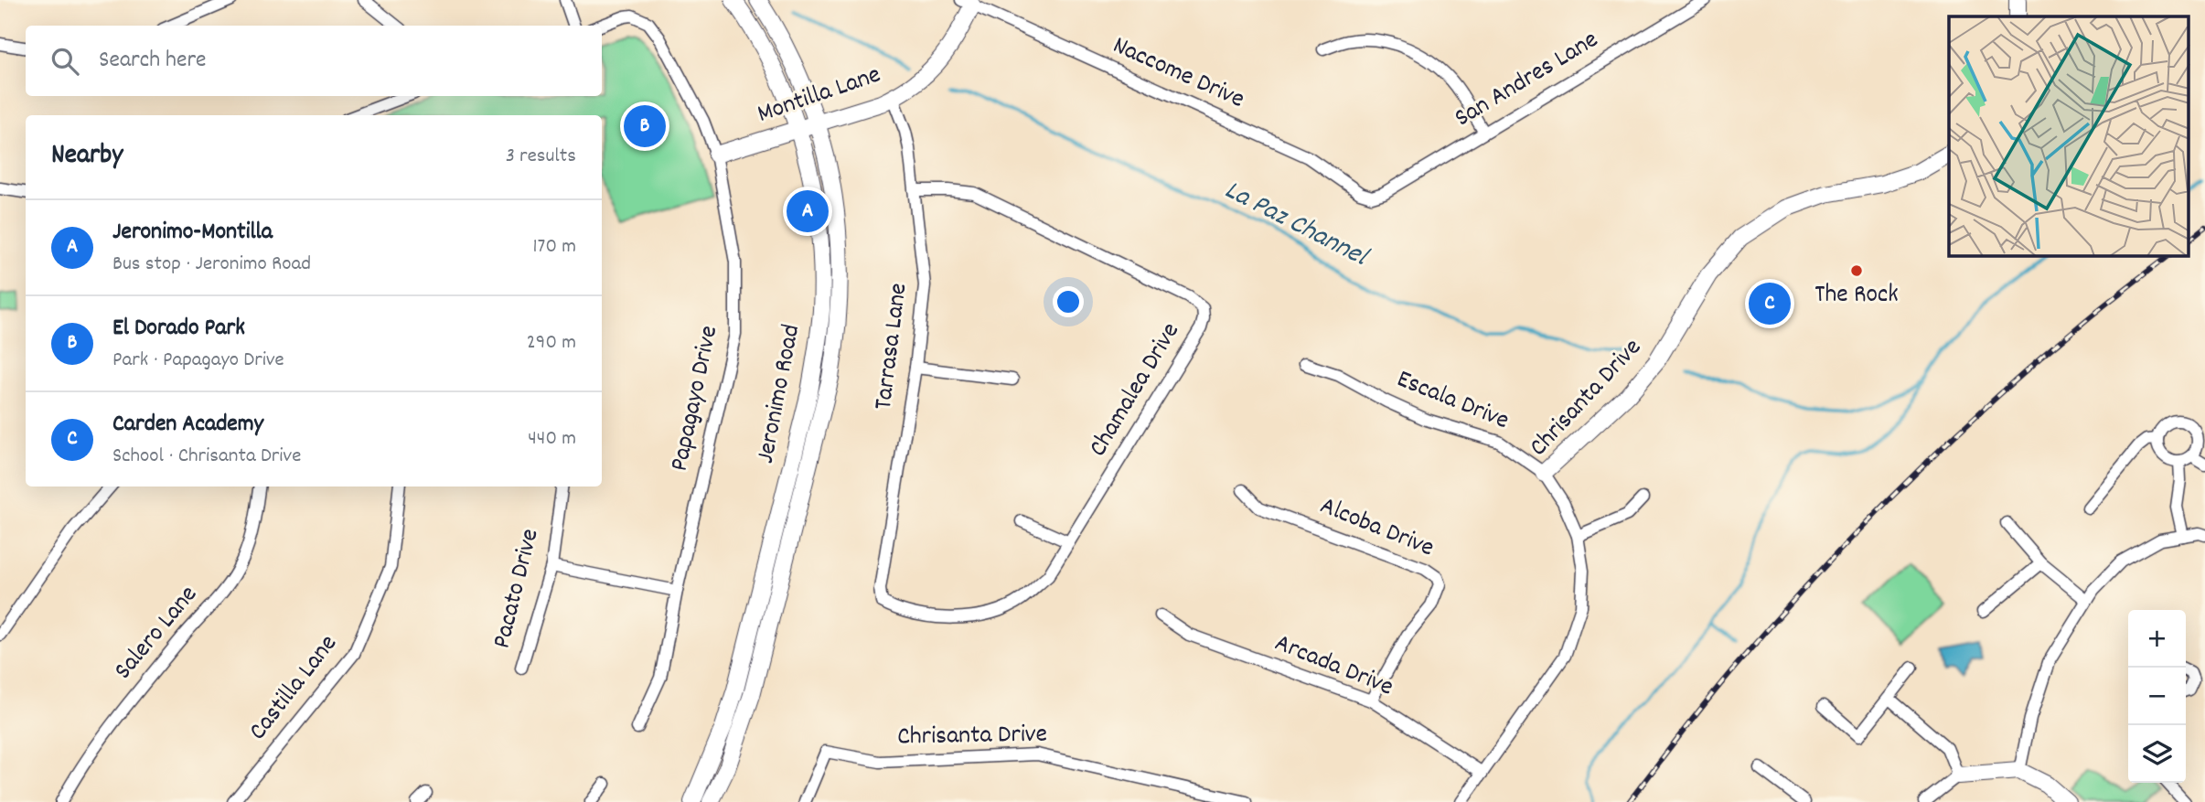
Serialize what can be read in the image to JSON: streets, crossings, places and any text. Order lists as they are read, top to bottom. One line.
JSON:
{"streets":{"main road":["Montilla Lane","Jeronimo Road","Chrisanta Drive"],"street":["Naccome Drive","San Andres Lane","Tarrasa Lane","Chamalea Drive","Papagayo Drive","Escala Drive","Alcoba Drive","Pacato Drive","Salero Lane","Arcada Drive","Castilla Lane"]},"crossings":[["Naccome Drive","San Andres Lane"],["Naccome Drive","Montilla Lane"],["Montilla Lane","Tarrasa Lane"],["Montilla Lane","Jeronimo Road"],["Montilla Lane","Papagayo Drive"],["Tarrasa Lane","Chamalea Drive"],["Chrisanta Drive","Escala Drive"],["Chrisanta Drive","Arcada Drive"],["Alcoba Drive","Arcada Drive"]],"water":["La Paz Channel"],"places":["The Rock"],"page":{"search":"Search here","pins":["B","A","C"],"heading":["Nearby","3 results"],"list":[{"mark":"A","name":"Jeronimo-Montilla","note":"Bus stop · Jeronimo Road","value":"170 m"},{"mark":"B","name":"El Dorado Park","note":"Park · Papagayo Drive","value":"290 m"},{"mark":"C","name":"Carden Academy","note":"School · Chrisanta Drive","value":"440 m"}],"map_buttons":["+","−"]}}
